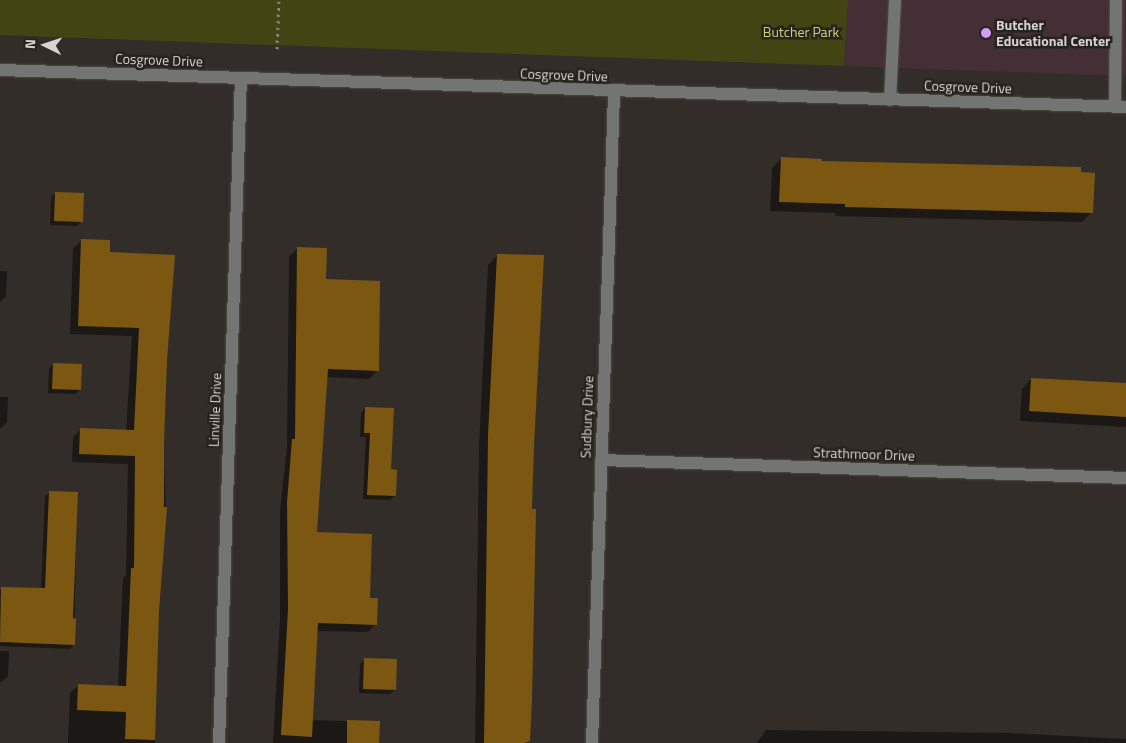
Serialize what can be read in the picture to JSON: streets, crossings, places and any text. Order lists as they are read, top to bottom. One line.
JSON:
{"streets":{"street":["Cosgrove Drive","Linville Drive","Sudbury Drive","Strathmoor Drive"]},"crossings":[["Cosgrove Drive","Linville Drive"],["Cosgrove Drive","Sudbury Drive"],["Sudbury Drive","Strathmoor Drive"]],"parks":["Butcher Park"],"places":["Butcher Educational Center"],"north":"left"}
